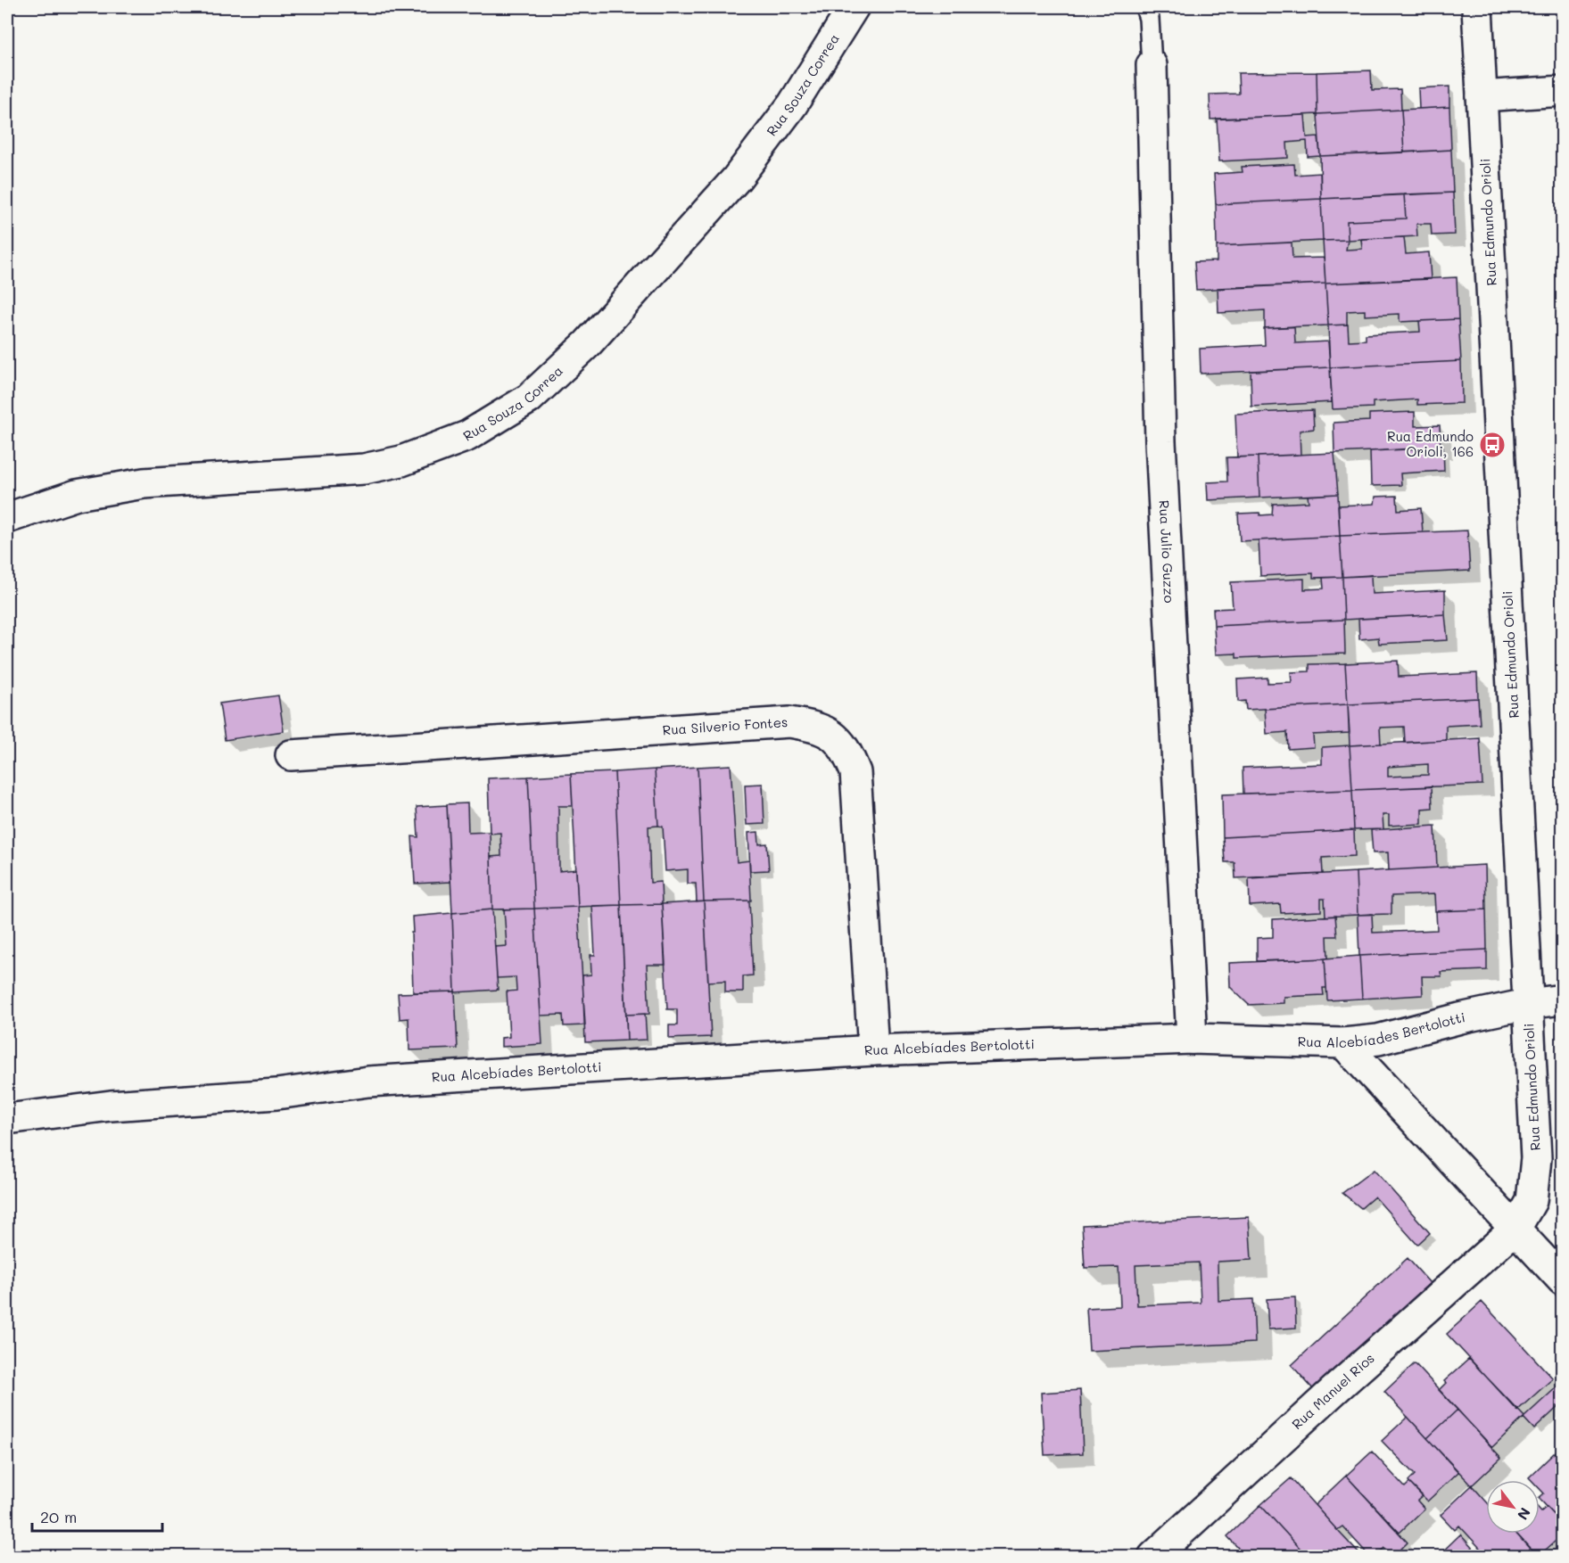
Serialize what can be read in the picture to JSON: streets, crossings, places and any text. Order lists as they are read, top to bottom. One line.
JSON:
{"streets":{"street":["Rua Souza Correa","Rua Edmundo Orioli","Rua Julio Guzzo","Rua Silverio Fontes","Rua Alcebíades Bertolotti","Rua Manuel Rios"]},"crossings":[["Rua Edmundo Orioli","Rua Alcebíades Bertolotti"],["Rua Edmundo Orioli","Rua Manuel Rios"],["Rua Julio Guzzo","Rua Alcebíades Bertolotti"],["Rua Silverio Fontes","Rua Alcebíades Bertolotti"]],"places":{"bus stop":["Rua Edmundo Orioli, 166"]},"scale_bar":"20 m","north":"bottom right"}
